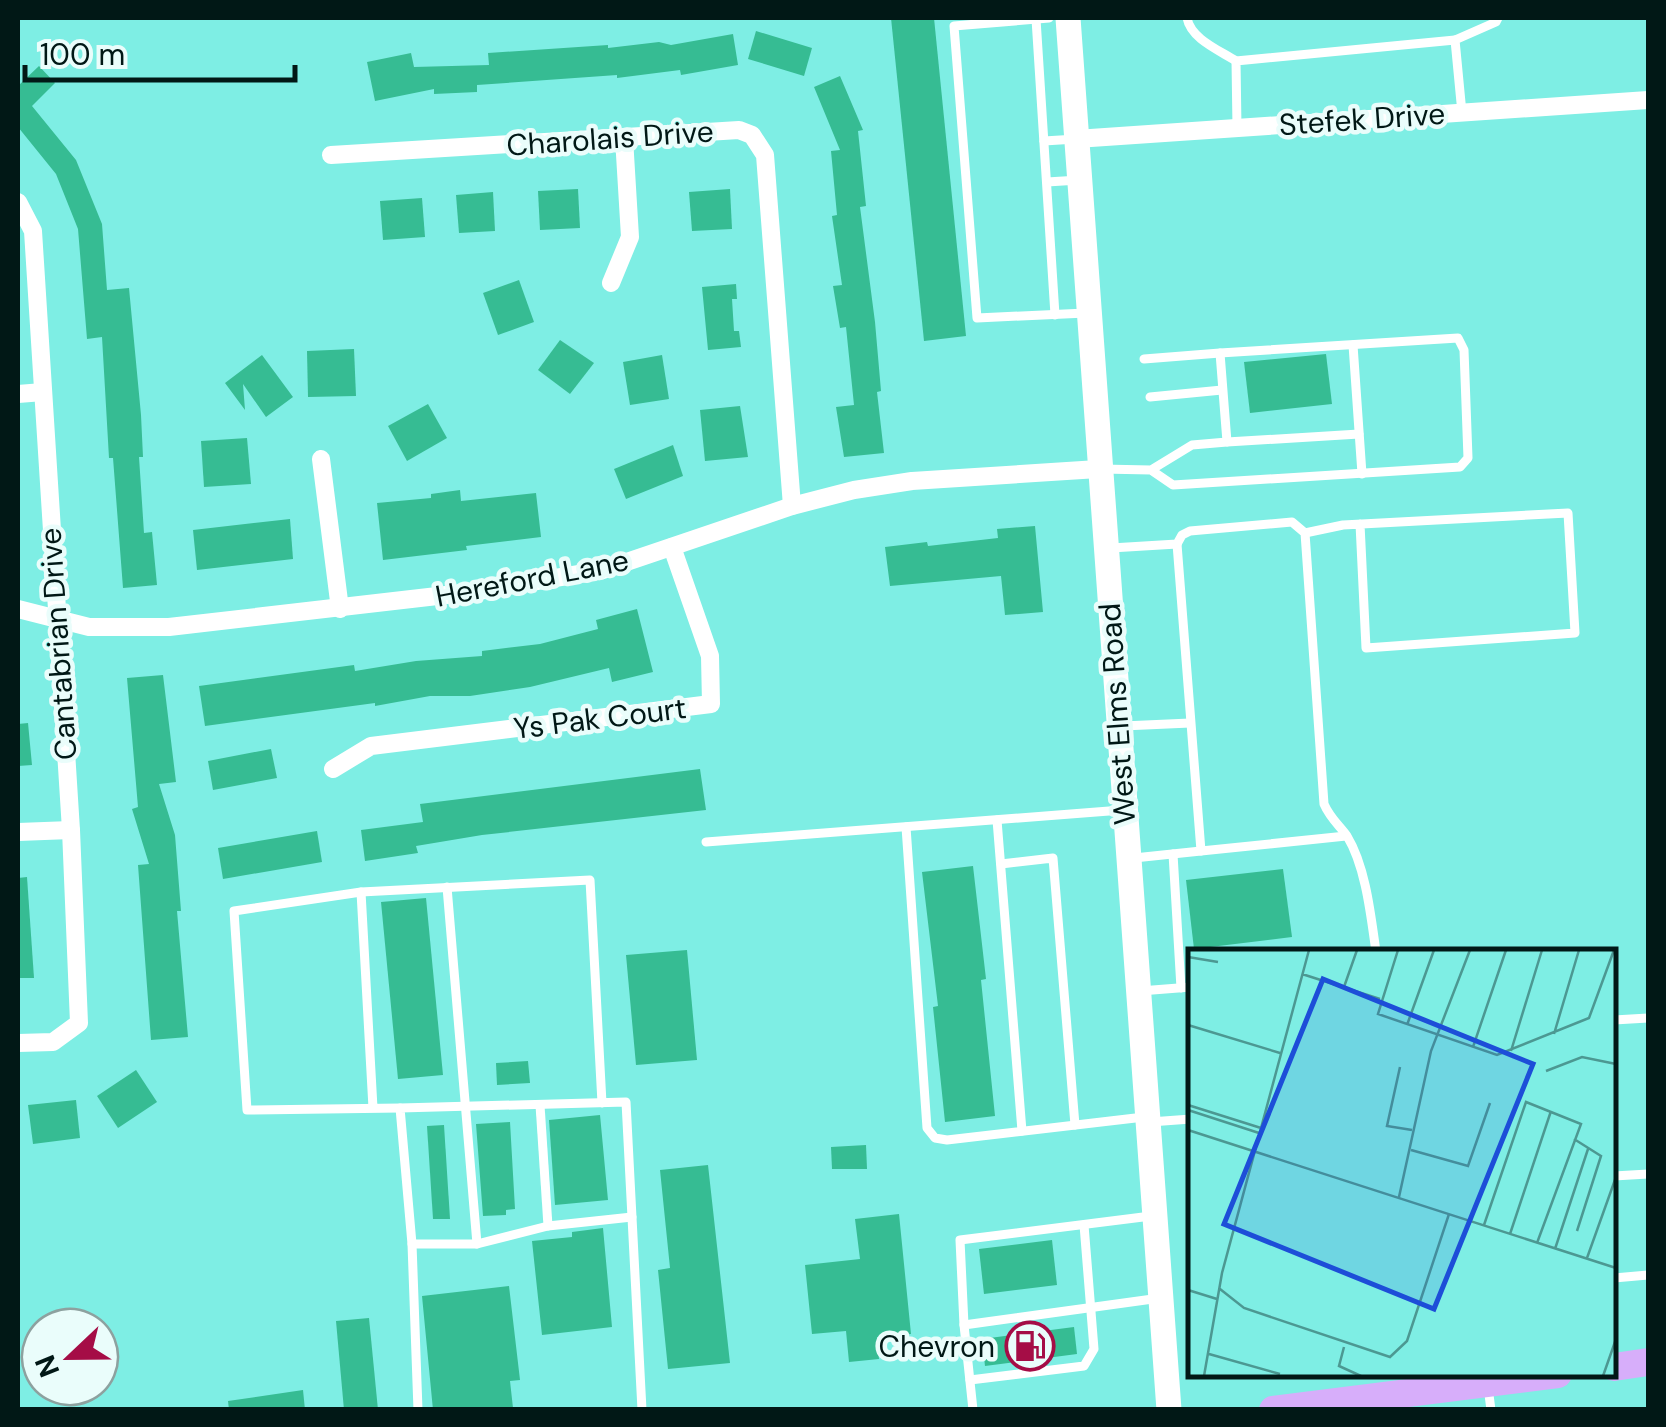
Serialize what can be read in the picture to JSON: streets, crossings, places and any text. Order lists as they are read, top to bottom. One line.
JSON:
{"streets":{"main road":["West Elms Road"],"street":["Stefek Drive","Charolais Drive","Hereford Lane","Cantabrian Drive","Ys Pak Court"]},"crossings":[["Stefek Drive","West Elms Road"],["Charolais Drive","Hereford Lane"],["Hereford Lane","Cantabrian Drive"],["Hereford Lane","West Elms Road"],["Hereford Lane","Ys Pak Court"]],"places":{"fuel station":["Chevron"]},"scale_bar":"100 m","north":"left"}
